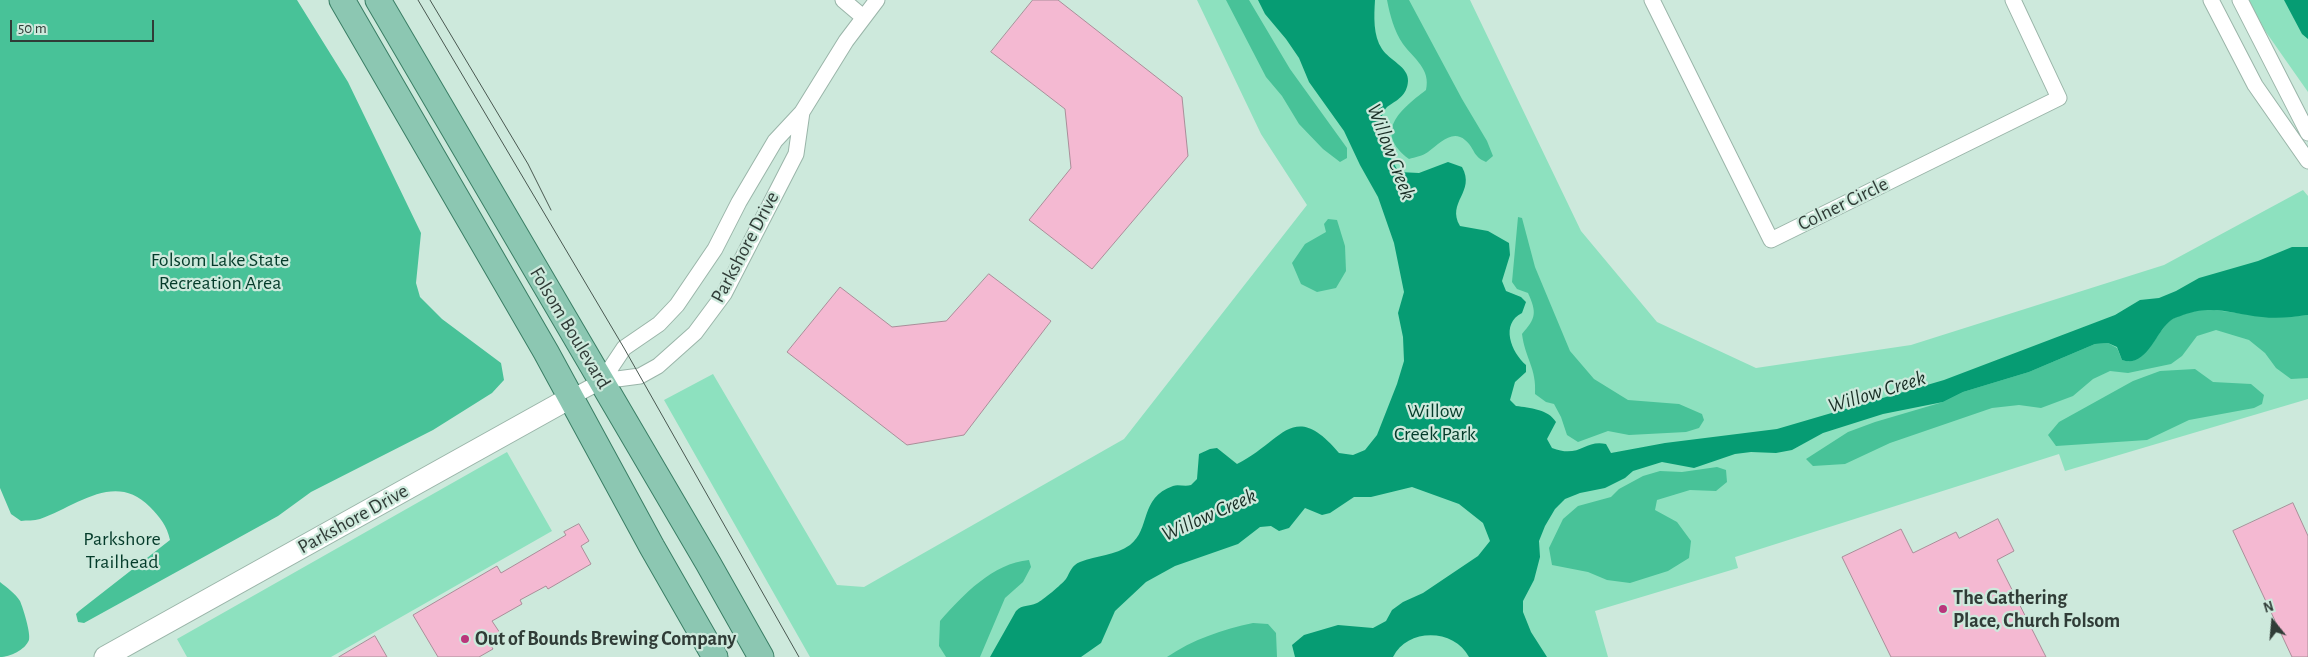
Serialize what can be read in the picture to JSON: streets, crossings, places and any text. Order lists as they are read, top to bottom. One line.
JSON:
{"streets":{"main road":["Folsom Boulevard"],"street":["Colner Circle","Parkshore Drive"]},"crossings":[["Parkshore Drive","Folsom Boulevard"]],"water":["Willow Creek"],"parks":["Folsom Lake State Recreation Area","Willow Creek Park","Parkshore Trailhead"],"places":["The Gathering Place, Church Folsom","Out of Bounds Brewing Company"],"scale_bar":"50 m","north":"top"}
